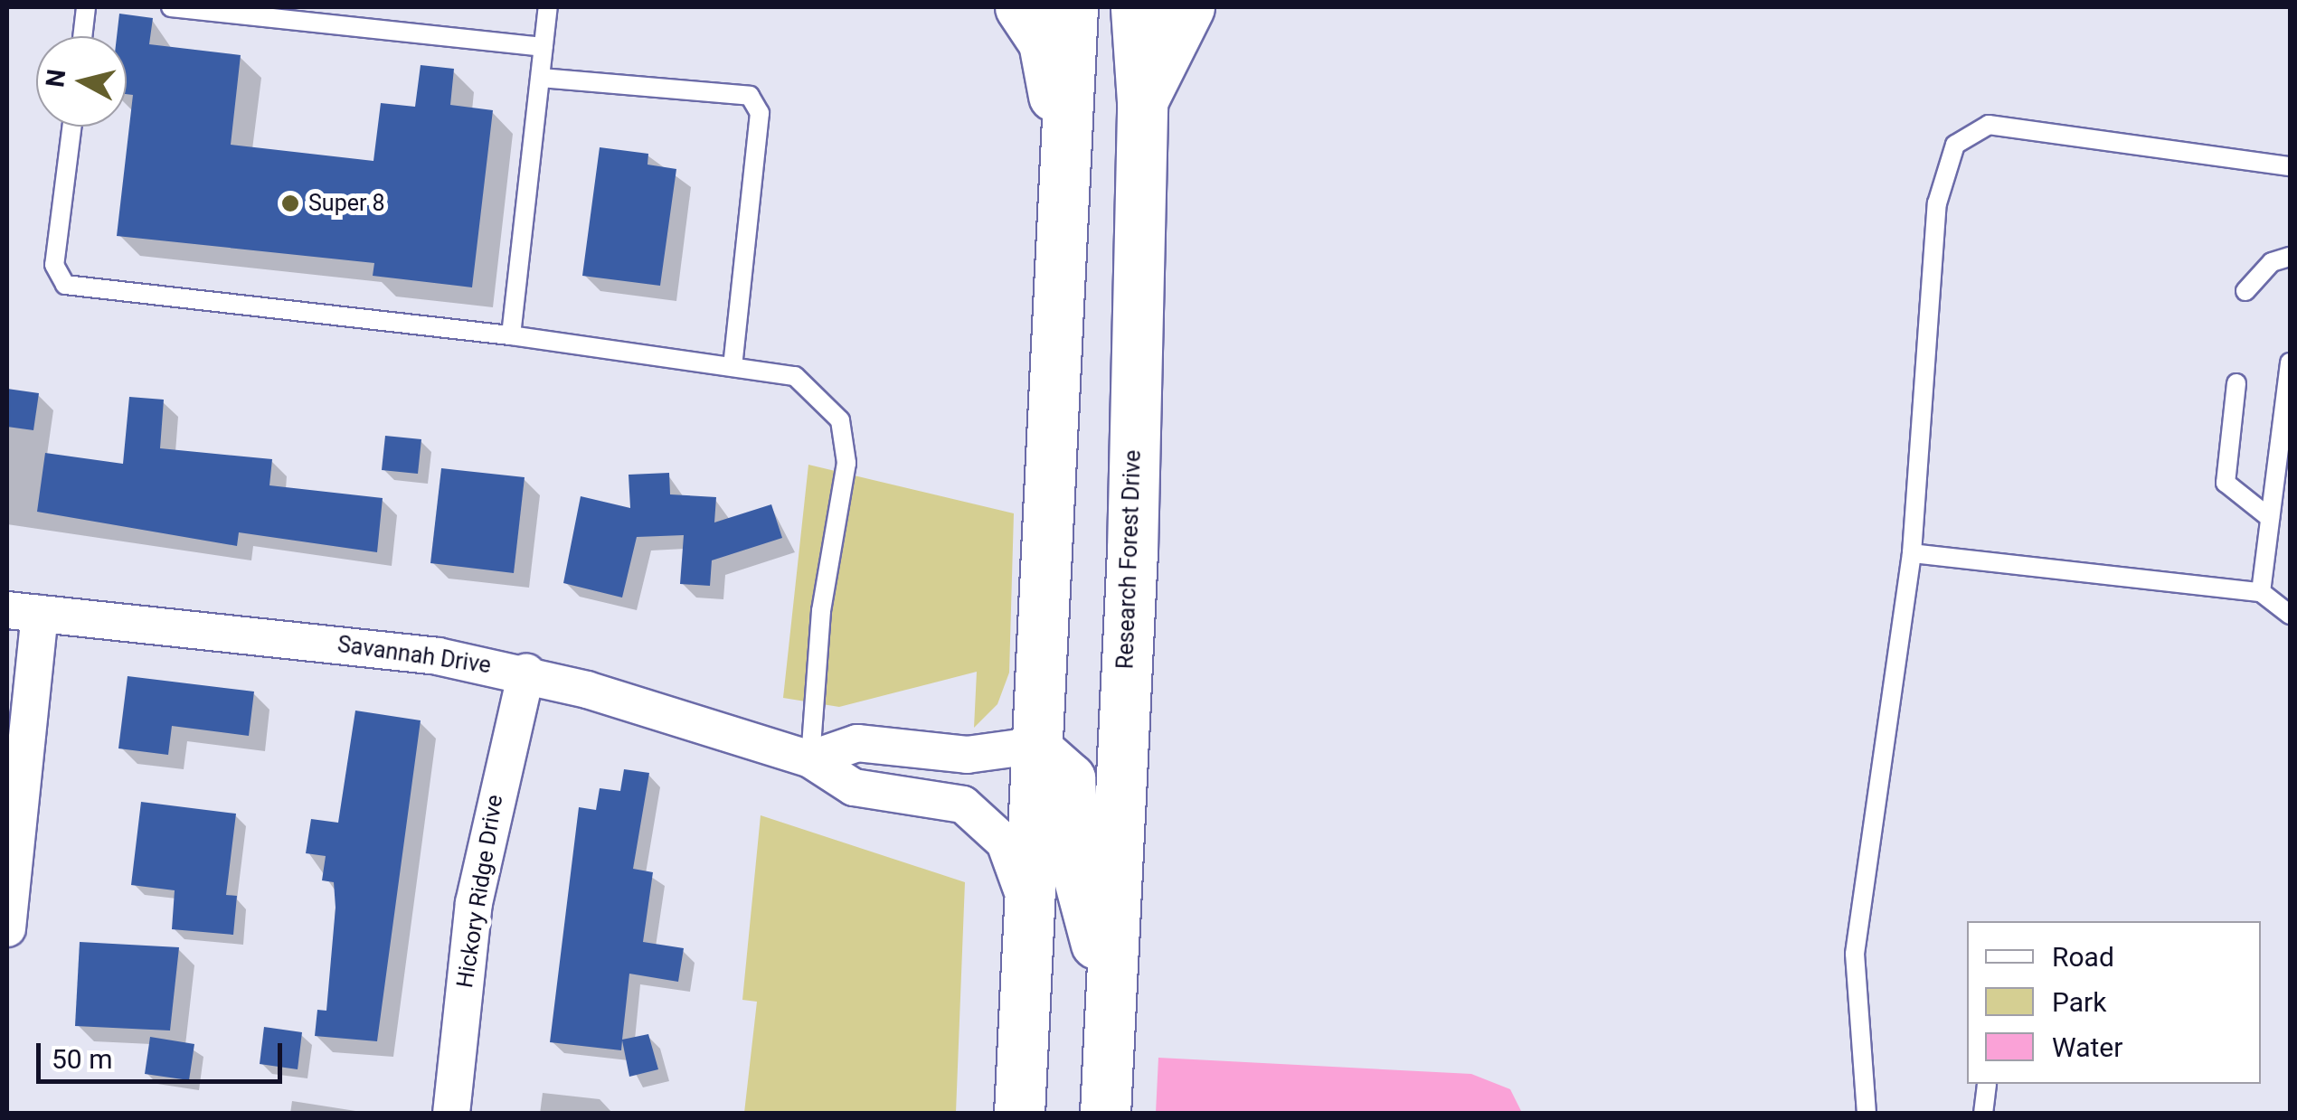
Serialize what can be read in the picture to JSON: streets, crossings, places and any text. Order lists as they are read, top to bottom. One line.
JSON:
{"streets":{"main road":["Research Forest Drive"],"street":["Savannah Drive","Hickory Ridge Drive"]},"crossings":[["Savannah Drive","Hickory Ridge Drive"]],"places":["Super 8"],"legend":["Road","Park","Water"],"scale_bar":"50 m","north":"left"}
